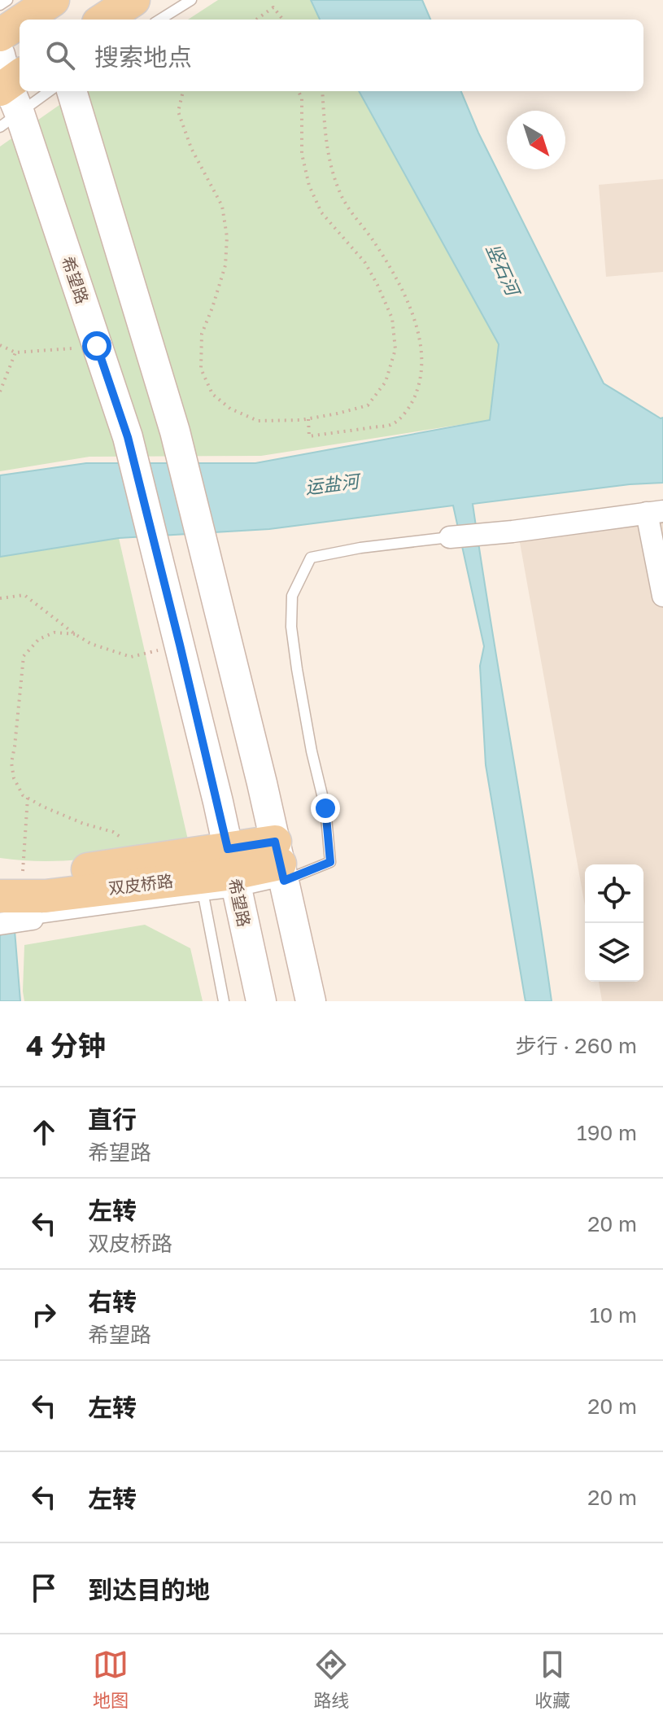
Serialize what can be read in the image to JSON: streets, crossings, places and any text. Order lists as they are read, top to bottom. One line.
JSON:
{"streets":{"main road":["希望路","双皮桥路"]},"crossings":[["希望路","双皮桥路"]],"water":["竖石河","运盐河"],"north":"bottom right","page":{"search":"搜索地点","heading":["4 分钟","步行 · 260 m"],"list":[["直行","希望路","190 m"],["左转","双皮桥路","20 m"],["右转","希望路","10 m"],["左转","20 m"],["左转","20 m"],"到达目的地"],"nav":["地图","路线","收藏"]}}
